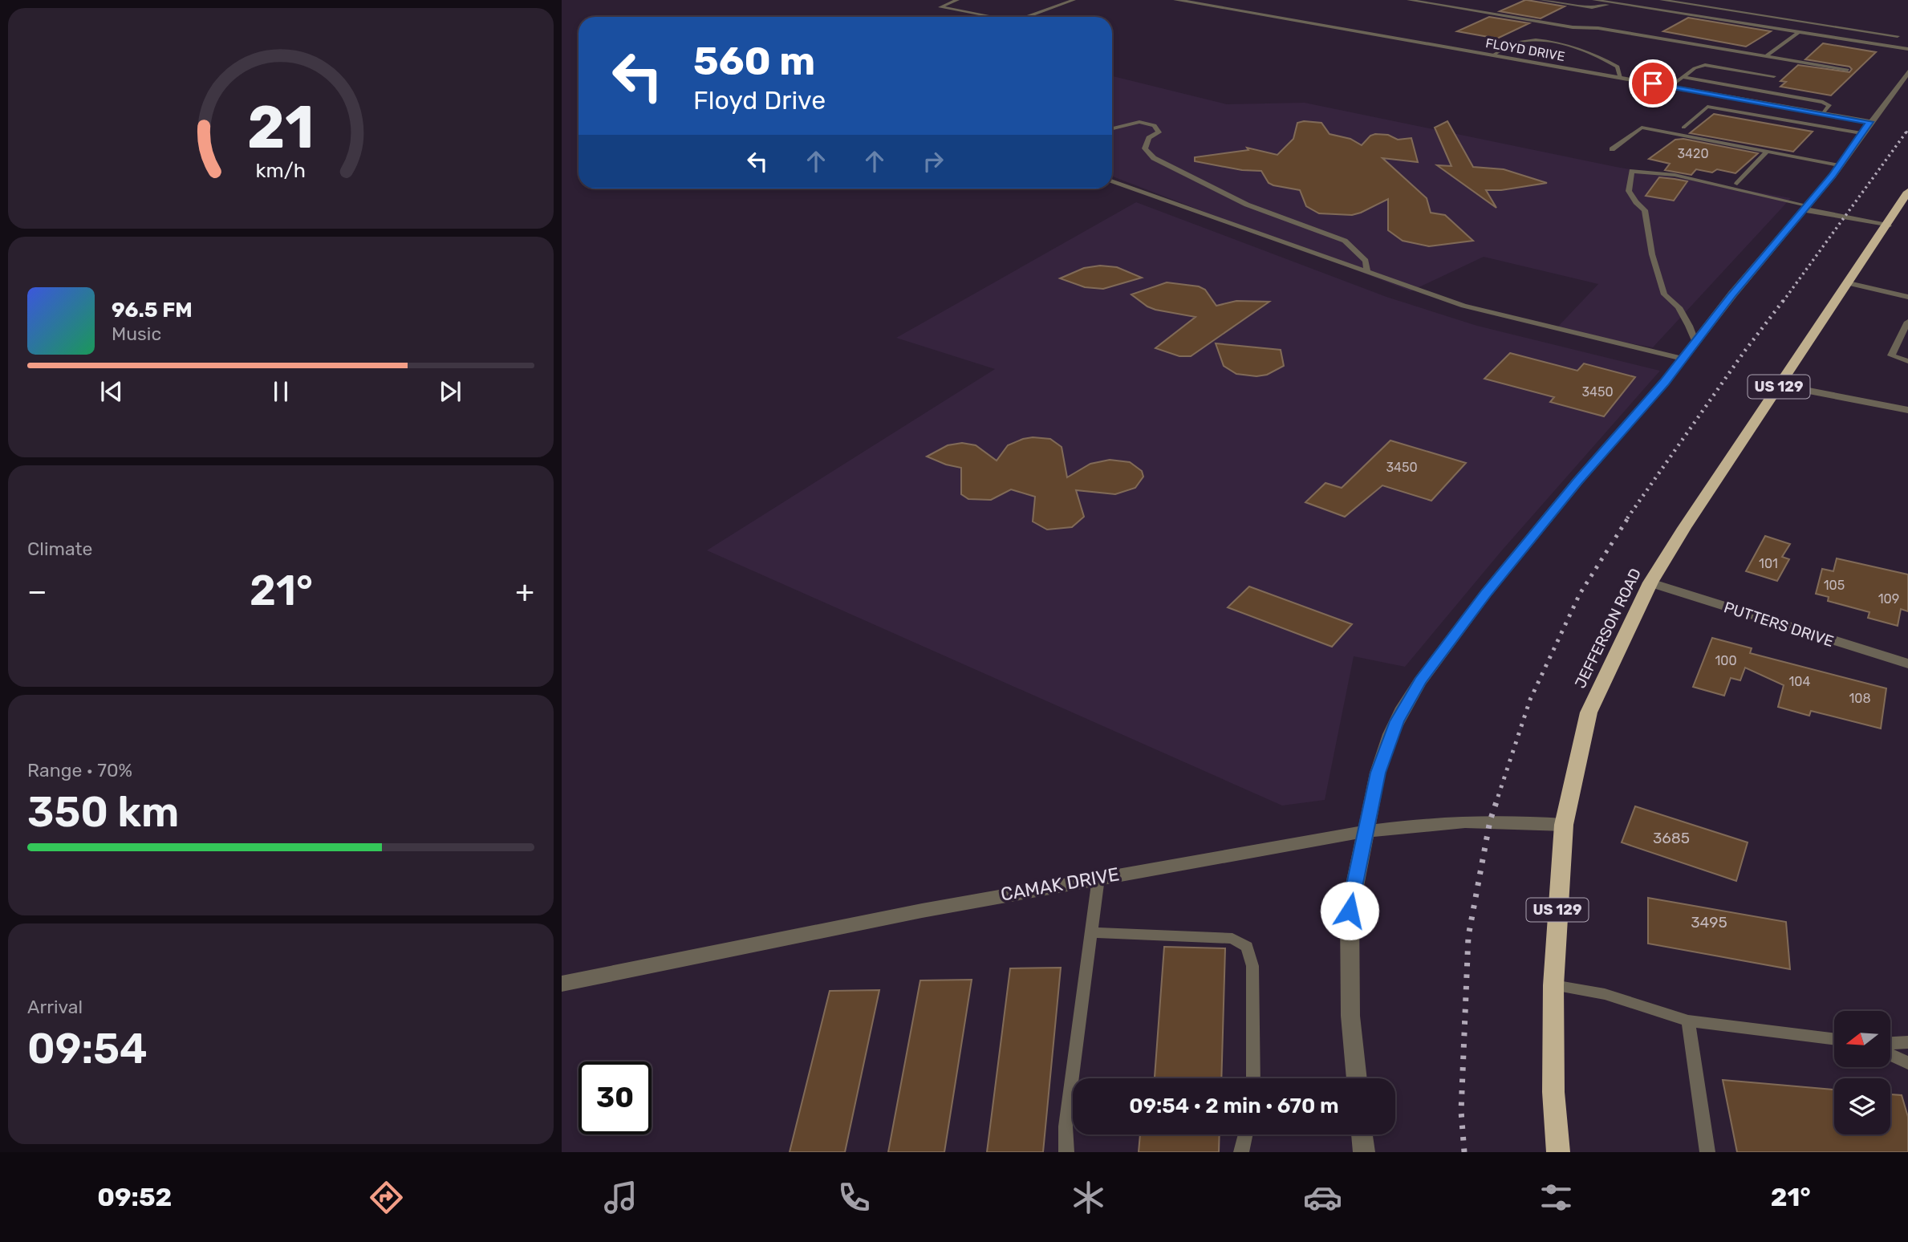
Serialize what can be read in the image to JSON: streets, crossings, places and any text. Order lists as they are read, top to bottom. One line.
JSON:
{"streets":{"highway":["US 129","JEFFERSON ROAD"],"street":["FLOYD DRIVE","PUTTERS DRIVE","CAMAK DRIVE"]},"crossings":[["PUTTERS DRIVE","JEFFERSON ROAD"],["JEFFERSON ROAD","CAMAK DRIVE"]],"house_numbers":["3420","3450","3450","101","105","109","100","104","108","3685","3495"],"north":"left","page":{"turn":["560 m","Floyd Drive"],"song":["96.5 FM","Music"],"tile":["Climate",["Range · 70%","350 km"],["Arrival","09:54"]],"heat":["−","21°","+"],"limit":"30","trip":"09:54 · 2 min · 670 m","tabs":["09:52","21°"],"gauge":["21","km/h"]}}
